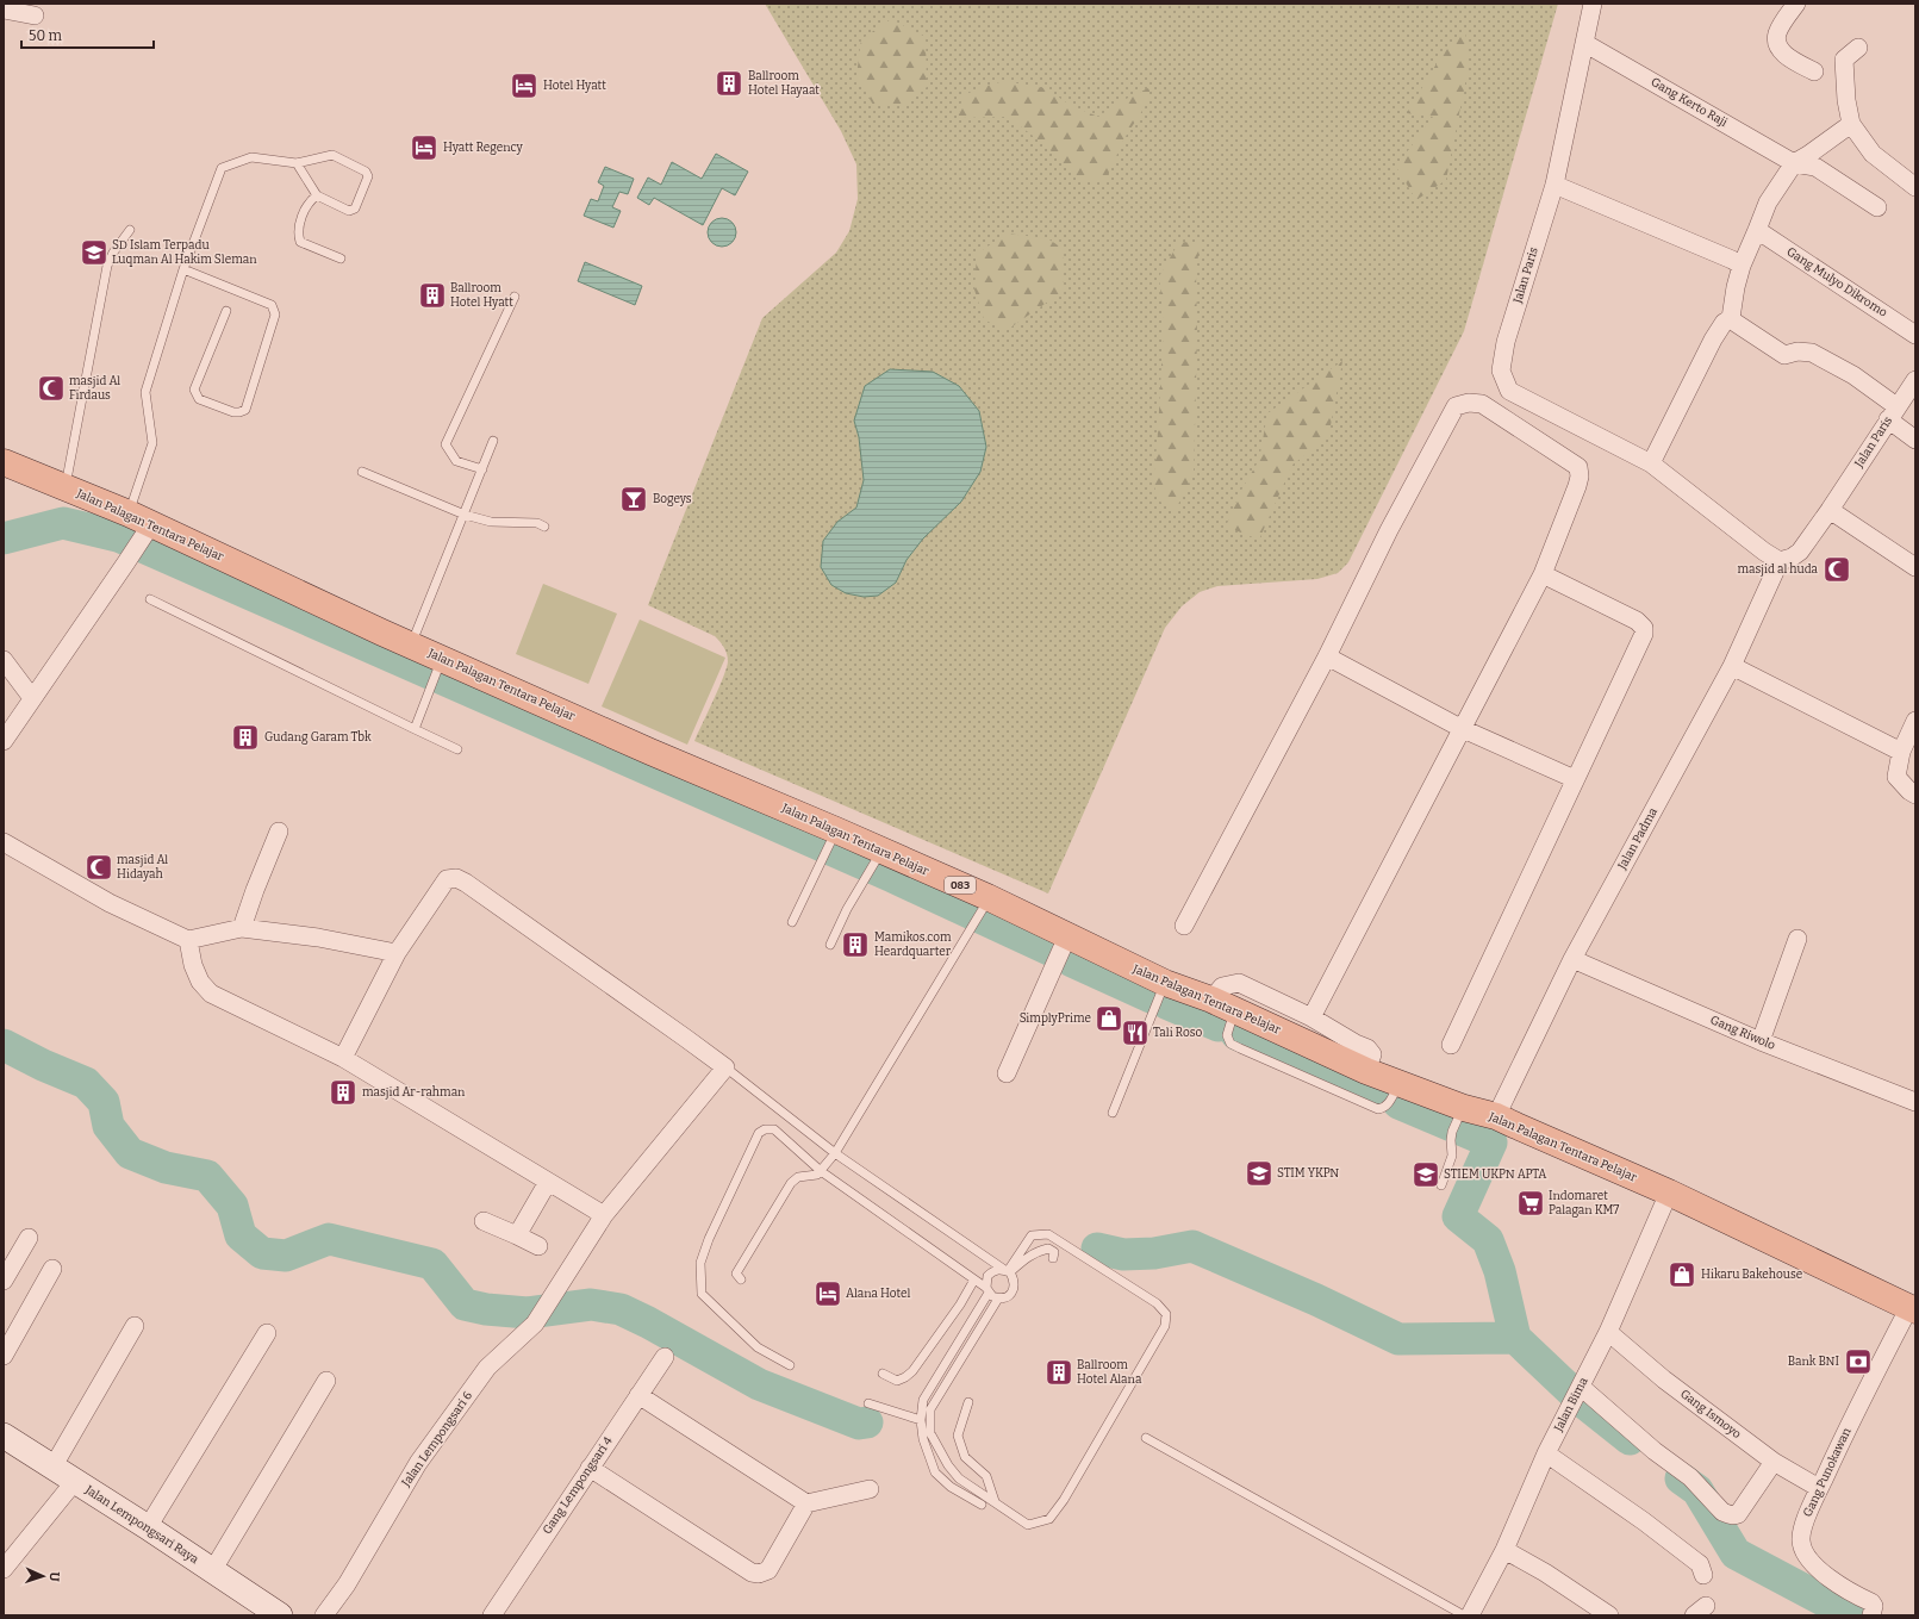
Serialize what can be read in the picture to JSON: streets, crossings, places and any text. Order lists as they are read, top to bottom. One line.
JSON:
{"streets":{"main road":["Jalan Palagan Tentara Pelajar","083","Jalan Lempongsari Raya"],"street":["Gang Kerto Raji","Jalan Paris","Gang Mulyo Dikromo","Jalan Padma","Gang Riwolo","Jalan Bima","Gang Ismoyo","Jalan Lempongsari 6","Gang Punokawan","Gang Lempongsari 4"]},"crossings":[["Gang Kerto Raji","Jalan Paris"],["Jalan Paris","Jalan Padma"],["Jalan Palagan Tentara Pelajar","Jalan Padma"],["Jalan Palagan Tentara Pelajar","Jalan Bima"],["Jalan Palagan Tentara Pelajar","Gang Punokawan"],["Jalan Padma","Gang Riwolo"],["Jalan Bima","Gang Ismoyo"],["Gang Ismoyo","Gang Punokawan"]],"places":{"building":["Ballroom Hotel Hayaat","Ballroom Hotel Hyatt","Gudang Garam Tbk","Mamikos.com Heardquarter","masjid Ar-rahman","Ballroom Hotel Alana"],"hotel":["Hotel Hyatt","Hyatt Regency","Alana Hotel"],"school or university":["SD Islam Terpadu Luqman Al Hakim Sleman","STIM YKPN","STIEM UKPN APTA"],"mosque":["masjid Al Firdaus","masjid al huda","masjid Al Hidayah"],"bar":["Bogeys"],"shop":["SimplyPrime","Hikaru Bakehouse"],"restaurant":["Tali Roso"],"supermarket":["Indomaret Palagan KM7"],"bank":["Bank BNI"]},"scale_bar":"50 m","north":"right"}
